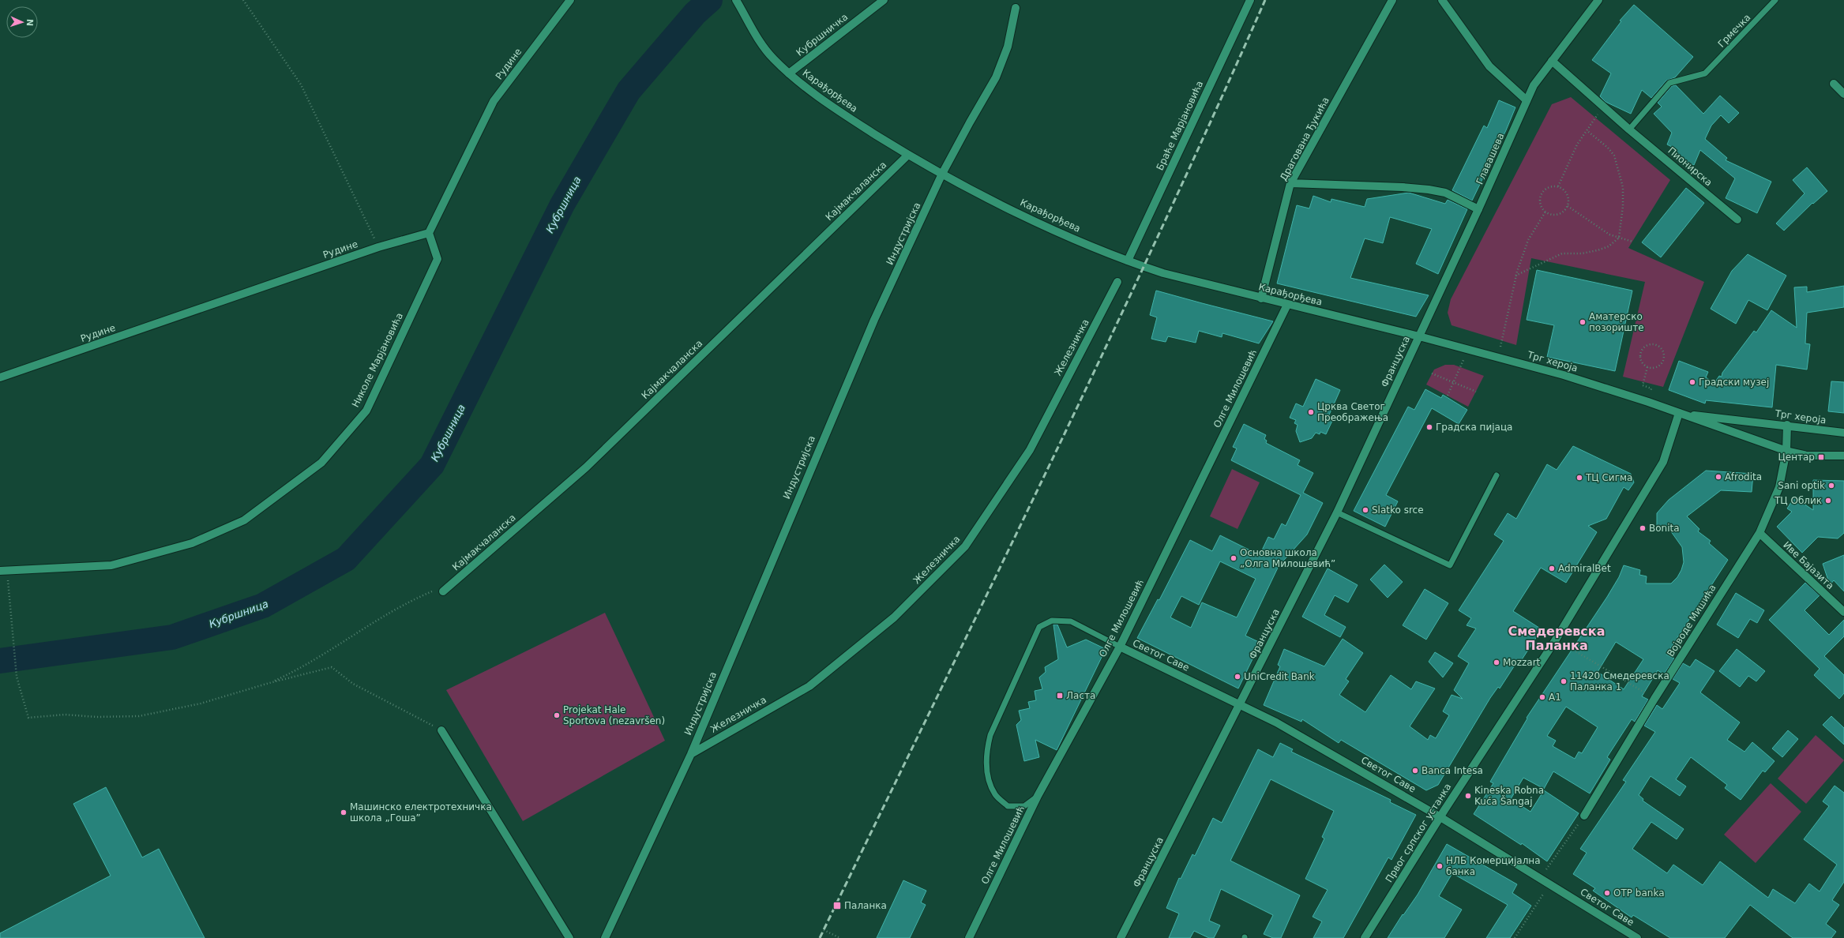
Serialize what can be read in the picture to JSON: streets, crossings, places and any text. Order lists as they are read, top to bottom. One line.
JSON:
{"streets":{"street":["Кубршничка","Рудине","Карађорђева","Браће Марјановића","Драгована Ђукића","Главашева","Пионирска","Кајмакчаланска","Индустријска","Железничка","Николе Марјановића","Француска","Трг хероја","Олге Милошевић","Иве Бајазита","Војводе Мишића","Светог Саве","Првог српског устанка"],"lane":["Грмечка"]},"crossings":[["Грмечка","Пионирска"],["Кубршничка","Карађорђева"],["Рудине","Николе Марјановића"],["Карађорђева","Браће Марјановића"],["Карађорђева","Драгована Ђукића"],["Карађорђева","Главашева"],["Карађорђева","Кајмакчаланска"],["Карађорђева","Индустријска"],["Карађорђева","Француска"],["Карађорђева","Трг хероја"],["Карађорђева","Олге Милошевић"],["Главашева","Пионирска"],["Главашева","Француска"],["Главашева","Трг хероја"],["Индустријска","Железничка"],["Француска","Трг хероја"],["Француска","Светог Саве"],["Трг хероја","Војводе Мишића"],["Трг хероја","Првог српског устанка"],["Олге Милошевић","Светог Саве"],["Иве Бајазита","Војводе Мишића"],["Светог Саве","Првог српског устанка"]],"districts":["Смедеревска Паланка"],"water":["Кубршница"],"places":{"other":["Аматерско позориште","Градски музеј","Црква Светог Преображења","Градска пијаца","Afrodita","ТЦ Сигма","Sani optik","ТЦ Облик","Slatko srce","Bonita","Основна школа „Олга Милошевић”","AdmiralBet","Mozzart","UniCredit Bank","11420 Смедеревска Паланка 1","A1","Projekat Hale Sportova (nezavršen)","Banca Intesa","Kineska Robna Kuća Šangaj","Машинско електротехничка школа „Гоша”","НЛБ Комерцијална банка","OTP banka"],"transit":["Центар","Ласта","Паланка"]},"north":"right"}
